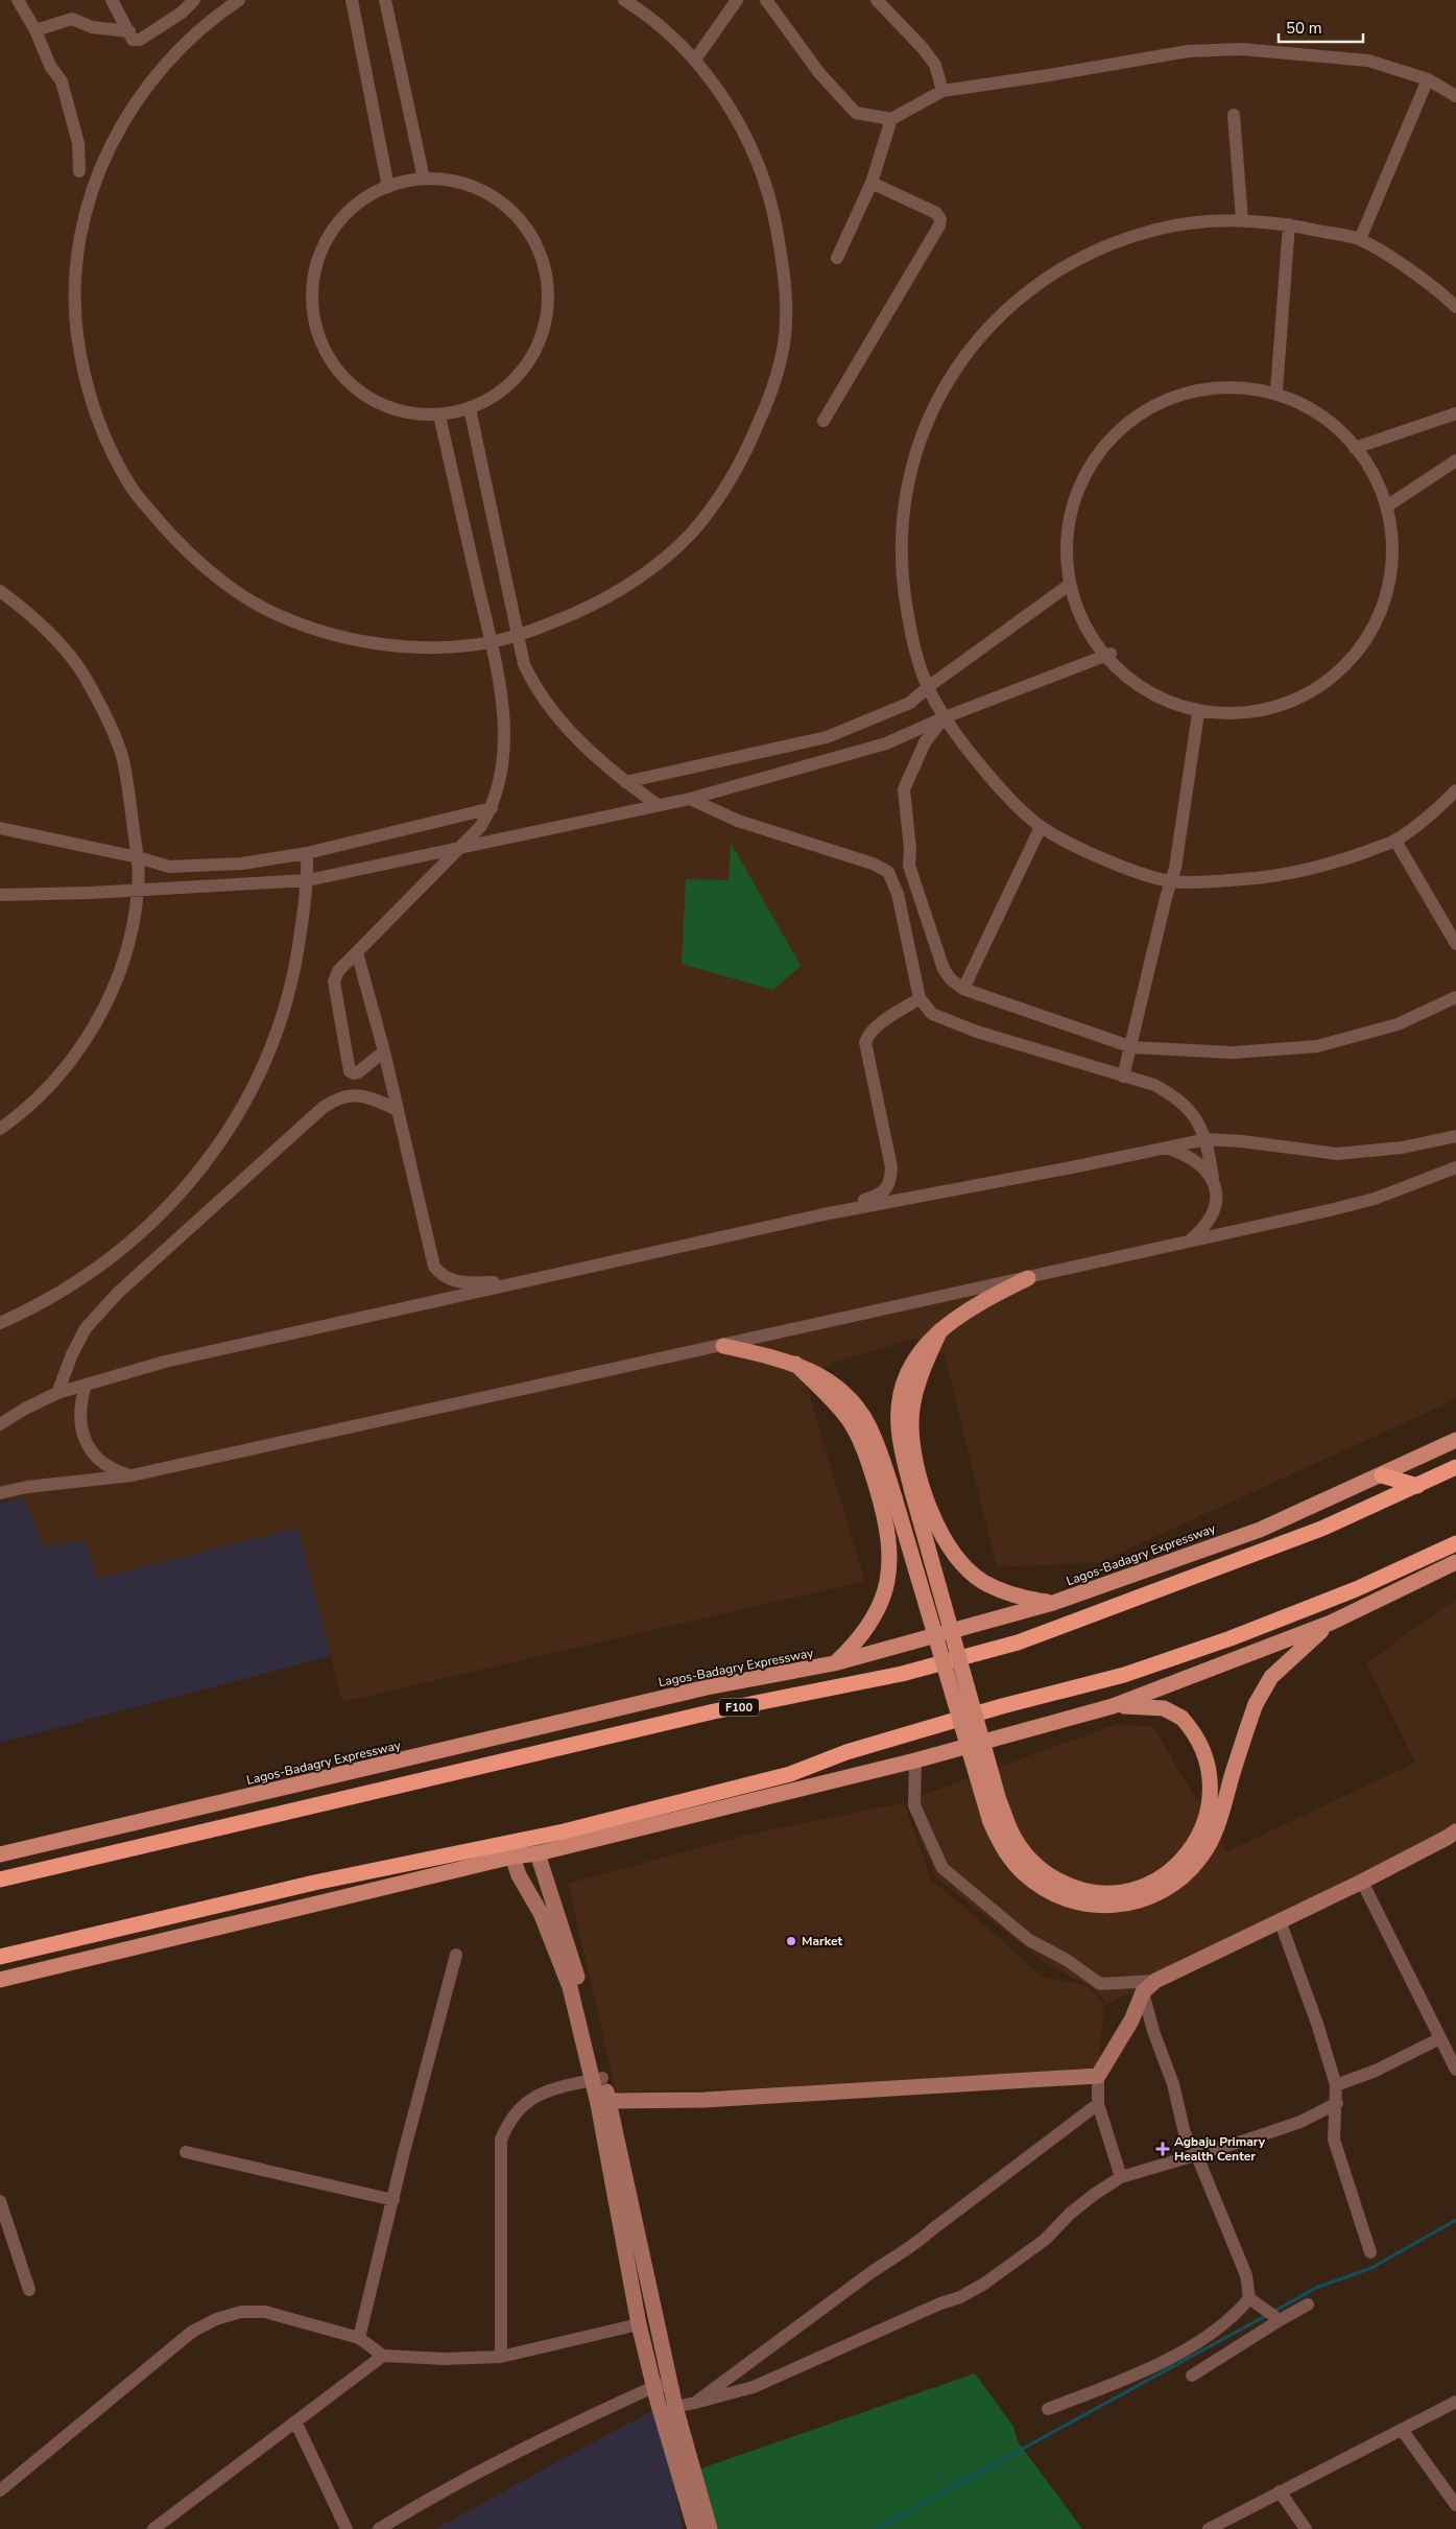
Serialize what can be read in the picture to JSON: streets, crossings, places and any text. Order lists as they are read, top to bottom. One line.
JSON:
{"streets":{"highway":["F100"],"main road":["Lagos-Badagry Expressway"]},"places":{"other":["Market"],"health":["Agbaju Primary Health Center"]},"scale_bar":"50 m"}
